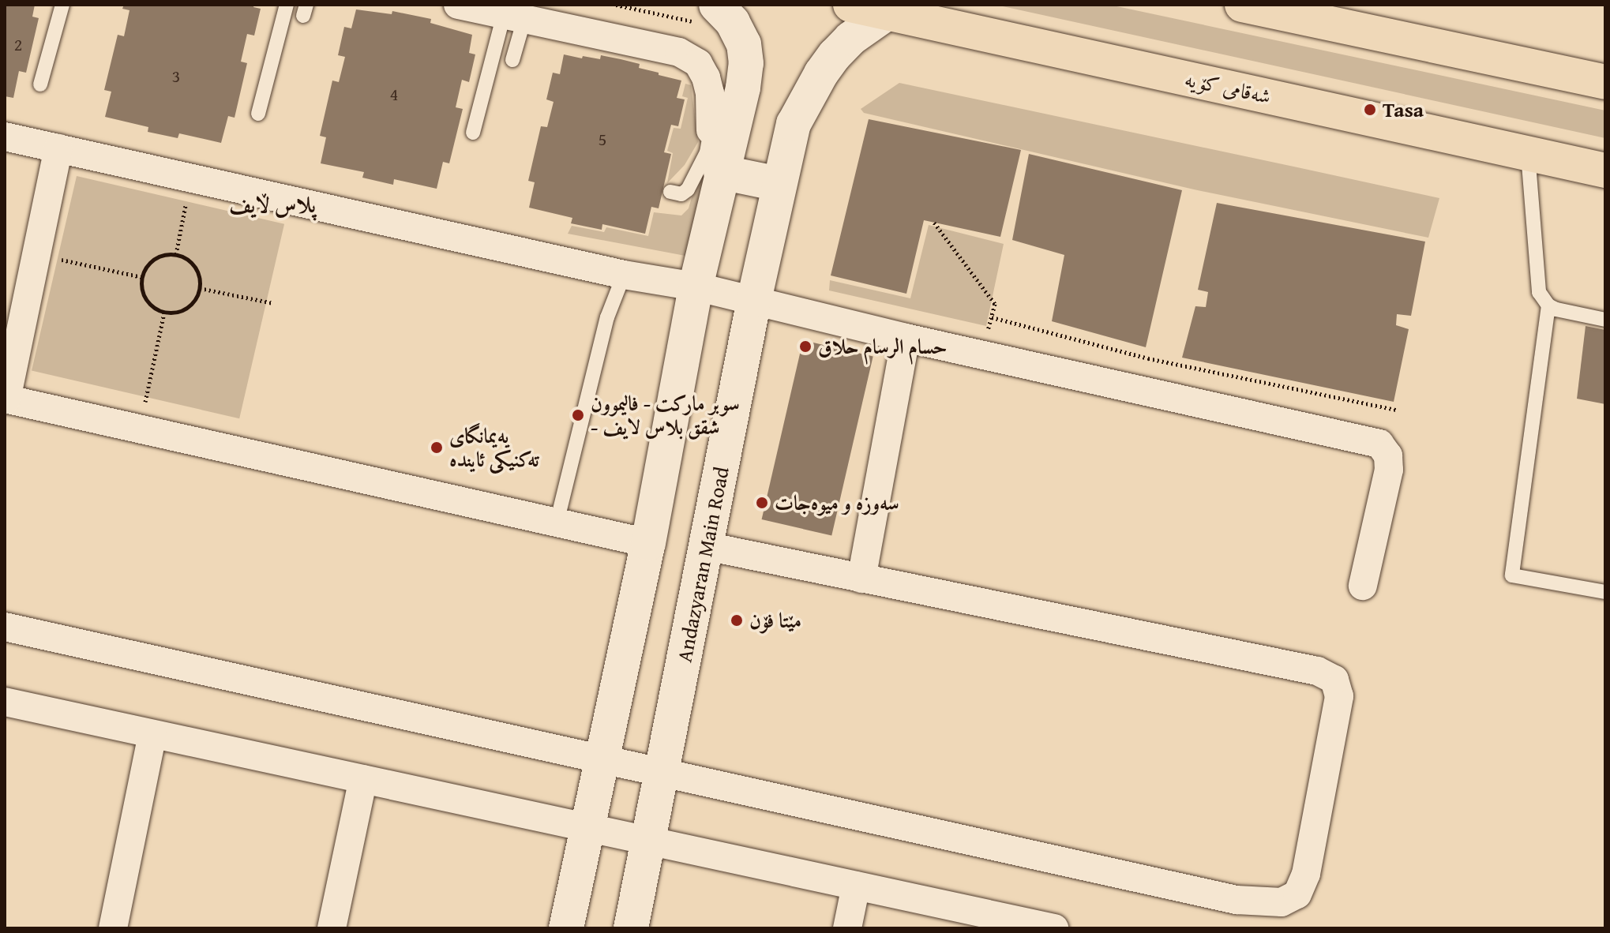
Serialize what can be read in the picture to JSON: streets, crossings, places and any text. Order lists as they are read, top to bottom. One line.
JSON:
{"streets":{"highway":["شەقامی کۆیە"],"street":["Andazyaran Main Road"]},"crossings":[["شەقامی کۆیە","Andazyaran Main Road"]],"districts":["پلاس ڵایف"],"places":["Tasa","حسام الرسام حلاق","سوبر ماركت - فاليموون - شقق بلاس لايف","پەیمانگای تەکنیکی ئایندە","سەوزە و میوەجات","مێتا فۆن"],"house_numbers":["2","3","4","5"]}
